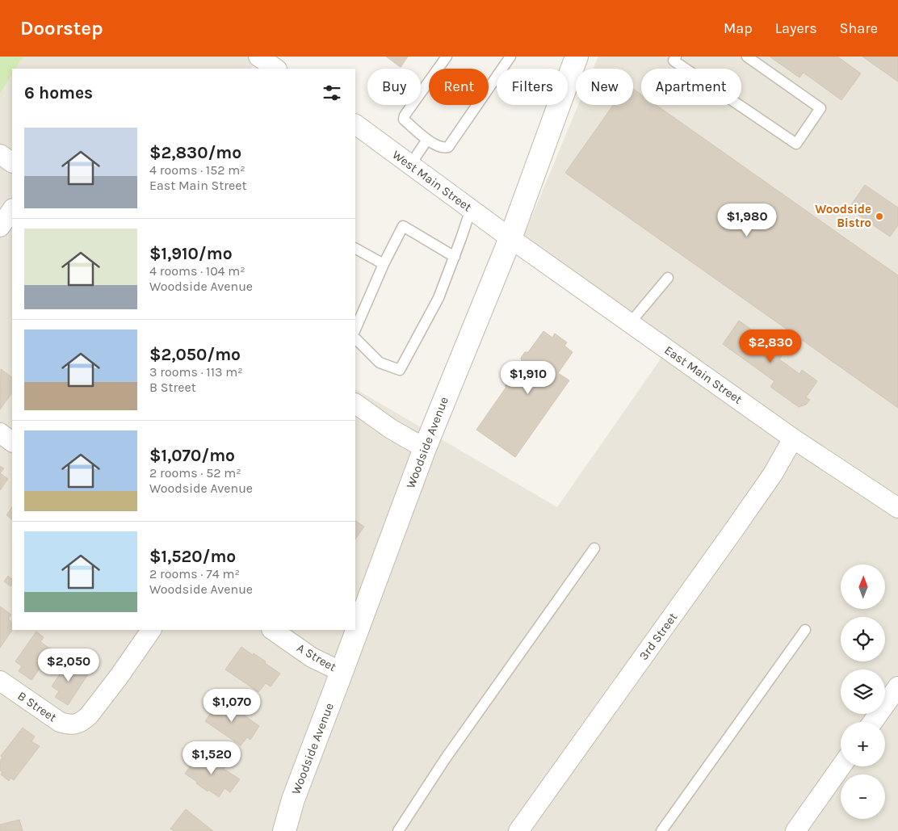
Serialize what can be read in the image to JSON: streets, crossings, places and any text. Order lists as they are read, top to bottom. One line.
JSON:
{"streets":{"street":["West Main Street","East Main Street","Woodside Avenue","3rd Street","A Street","B Street"]},"crossings":[["West Main Street","East Main Street"],["West Main Street","Woodside Avenue"],["East Main Street","Woodside Avenue"],["East Main Street","3rd Street"],["Woodside Avenue","A Street"]],"places":["Woodside Bistro"],"north":"top","page":{"header":"Doorstep","nav":["Map","Layers","Share"],"chip":["Buy","Rent","Filters","New","Apartment"],"heading":"6 homes","list":[{"name":"$2,830/mo","note":"4 rooms · 152 m² · East Main Street"},{"name":"$1,910/mo","note":"4 rooms · 104 m² · Woodside Avenue"},{"name":"$2,050/mo","note":"3 rooms · 113 m² · B Street"},{"name":"$1,070/mo","note":"2 rooms · 52 m² · Woodside Avenue"},{"name":"$1,520/mo","note":"2 rooms · 74 m² · Woodside Avenue"}],"price":["$1,980","$2,830","$1,910","$2,050","$1,070","$1,520"],"map_buttons":["+","−"]}}
